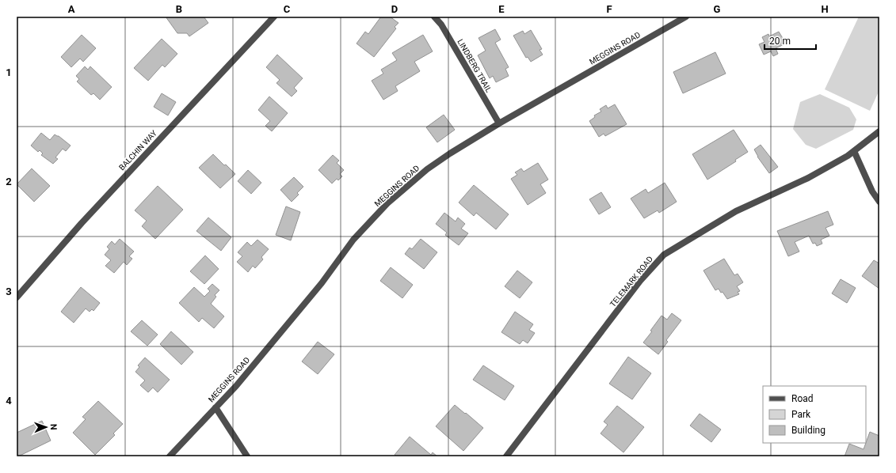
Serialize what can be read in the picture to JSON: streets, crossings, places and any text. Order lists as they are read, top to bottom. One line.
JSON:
{"streets":{"street":["MEGGINS ROAD","LINDBERG TRAIL","BALCHIN WAY","TELEMARK ROAD"]},"crossings":[["MEGGINS ROAD","LINDBERG TRAIL"]],"legend":["Road","Park","Building"],"scale_bar":"20 m","north":"right","grid":{"columns":["A","B","C","D","E","F","G","H"],"rows":["1","2","3","4"]}}
